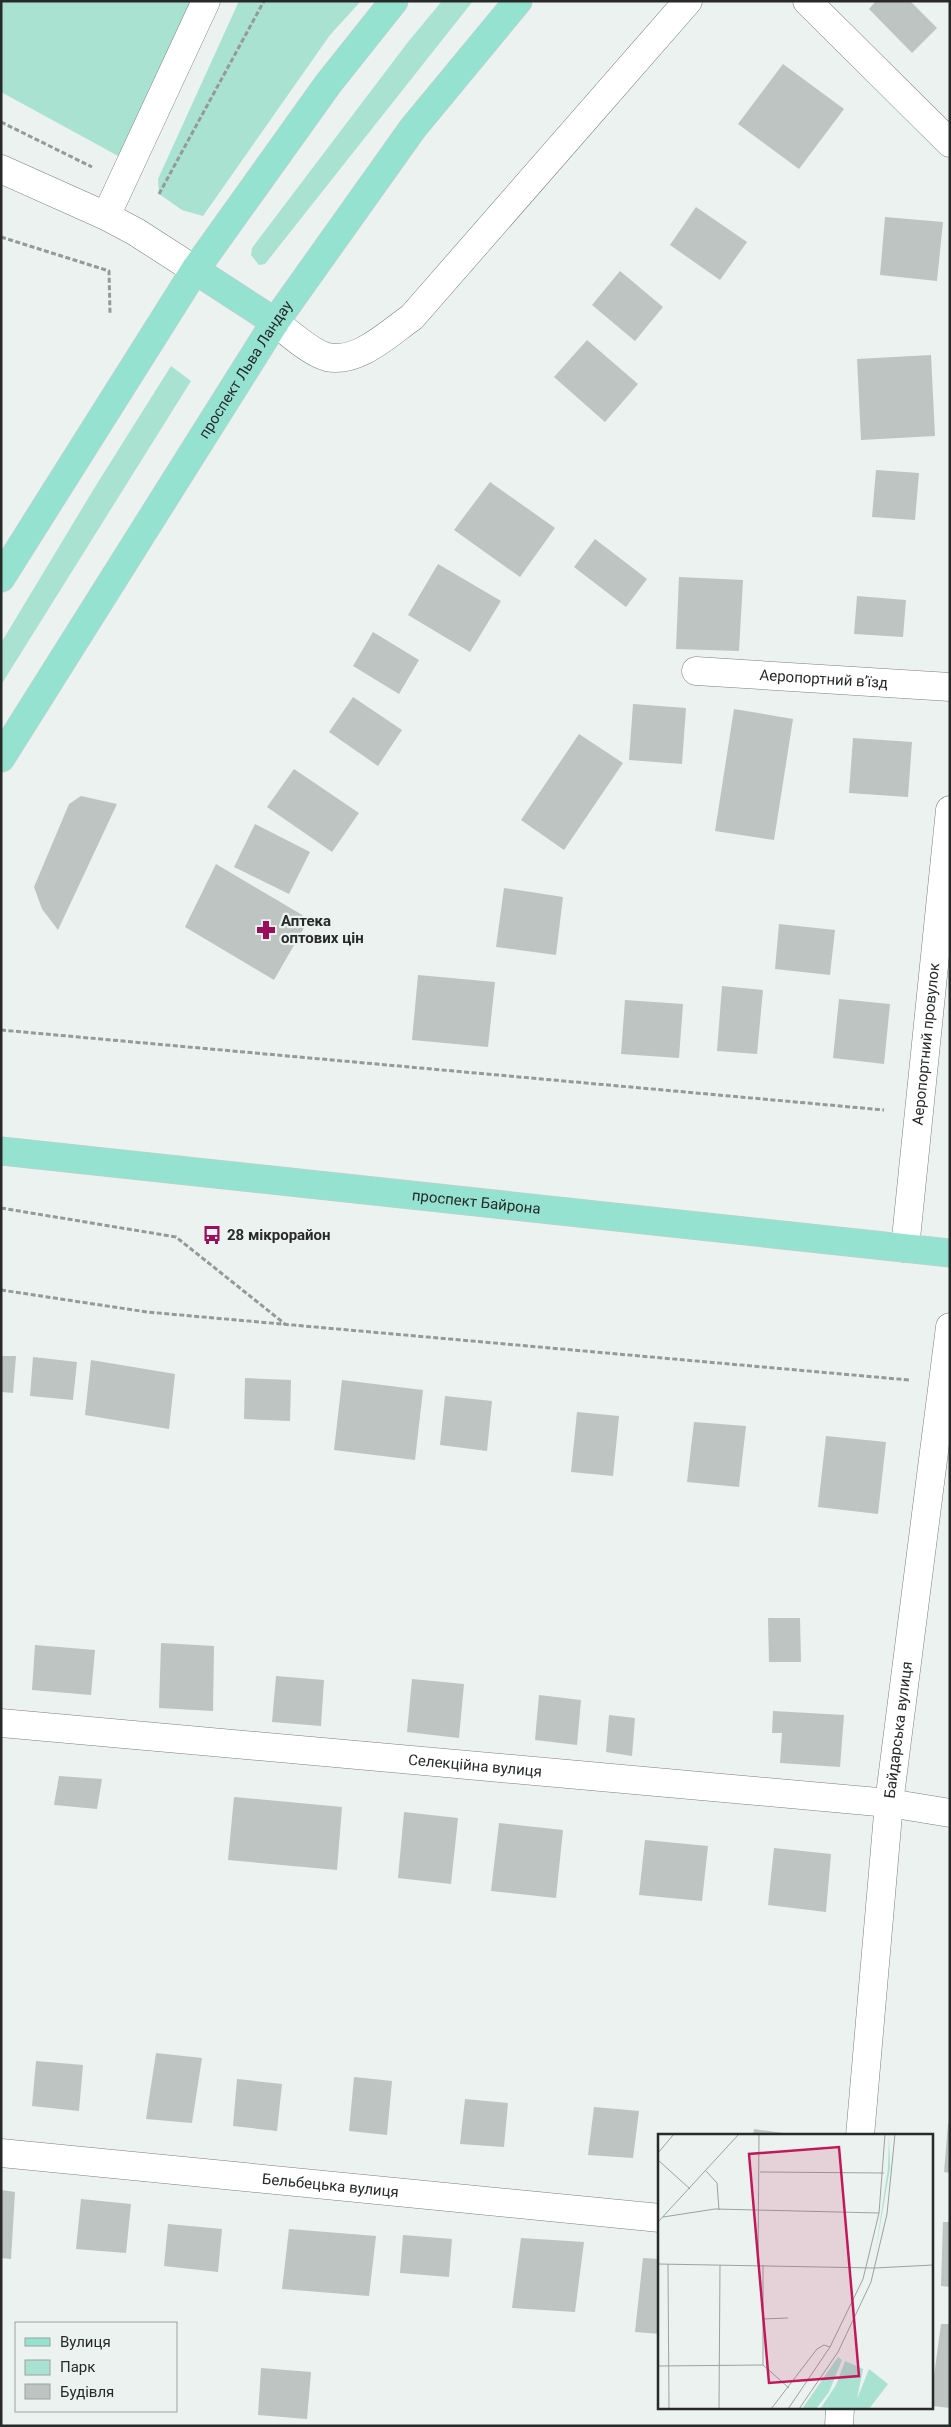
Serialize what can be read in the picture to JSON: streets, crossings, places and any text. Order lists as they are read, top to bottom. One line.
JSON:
{"streets":{"main road":["проспект Льва Ландау","проспект Байрона"],"street":["Аеропортний в’їзд","Аеропортний провулок","Байдарська вулиця","Селекційна вулиця","Бельбецька вулиця"]},"crossings":[["Аеропортний провулок","проспект Байрона"],["Байдарська вулиця","Селекційна вулиця"]],"places":{"pharmacy":["Аптека оптових цін"],"bus stop":["28 мікрорайон"]},"legend":["Вулиця","Парк","Будівля"]}
